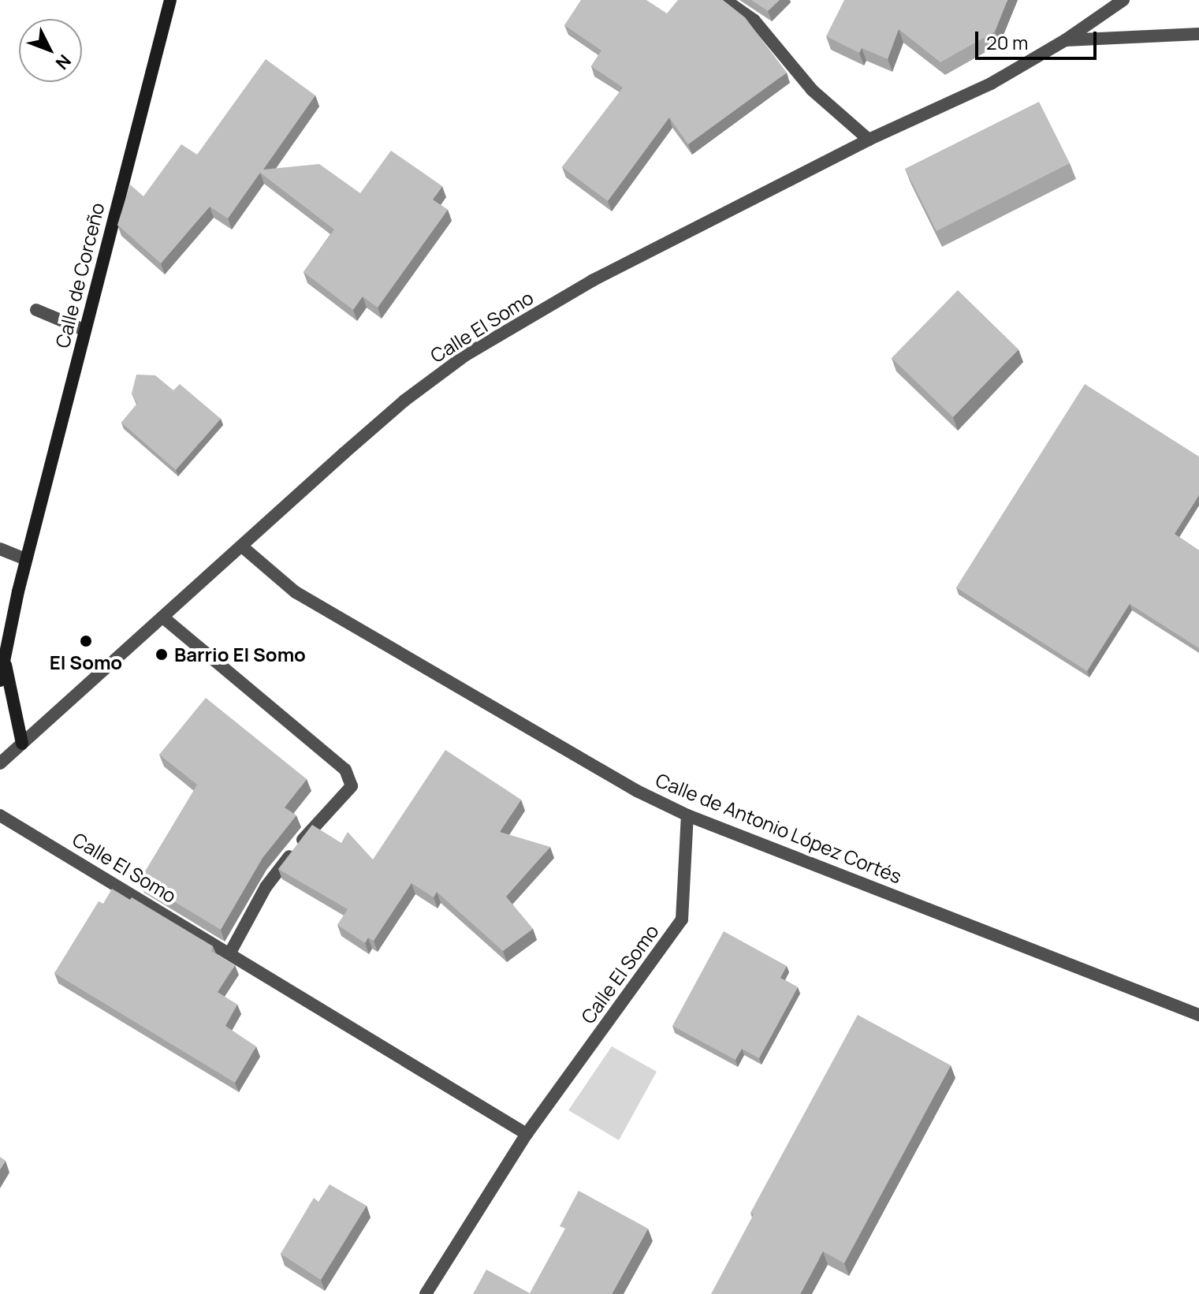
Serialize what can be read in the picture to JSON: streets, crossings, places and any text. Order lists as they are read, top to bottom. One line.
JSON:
{"streets":{"main road":["Calle de Corceño"],"street":["Calle El Somo","Calle de Antonio López Cortés"]},"crossings":[["Calle de Corceño","Calle El Somo"],["Calle El Somo","Calle de Antonio López Cortés"]],"places":["El Somo","Barrio El Somo"],"scale_bar":"20 m","north":"bottom right"}
